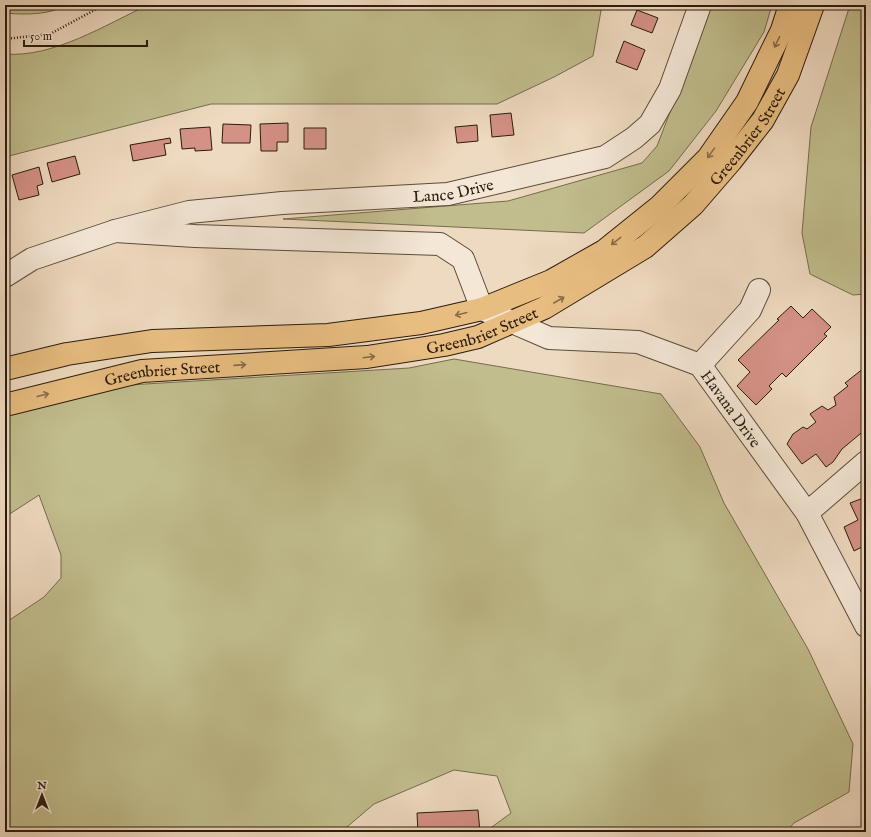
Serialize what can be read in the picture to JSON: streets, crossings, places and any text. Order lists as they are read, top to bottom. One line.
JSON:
{"streets":{"main road":["Greenbrier Street"],"street":["Lance Drive","Havana Drive"]},"crossings":[["Greenbrier Street","Lance Drive"],["Greenbrier Street","Havana Drive"],["Lance Drive","Havana Drive"]],"scale_bar":"50 m","north":"top"}
